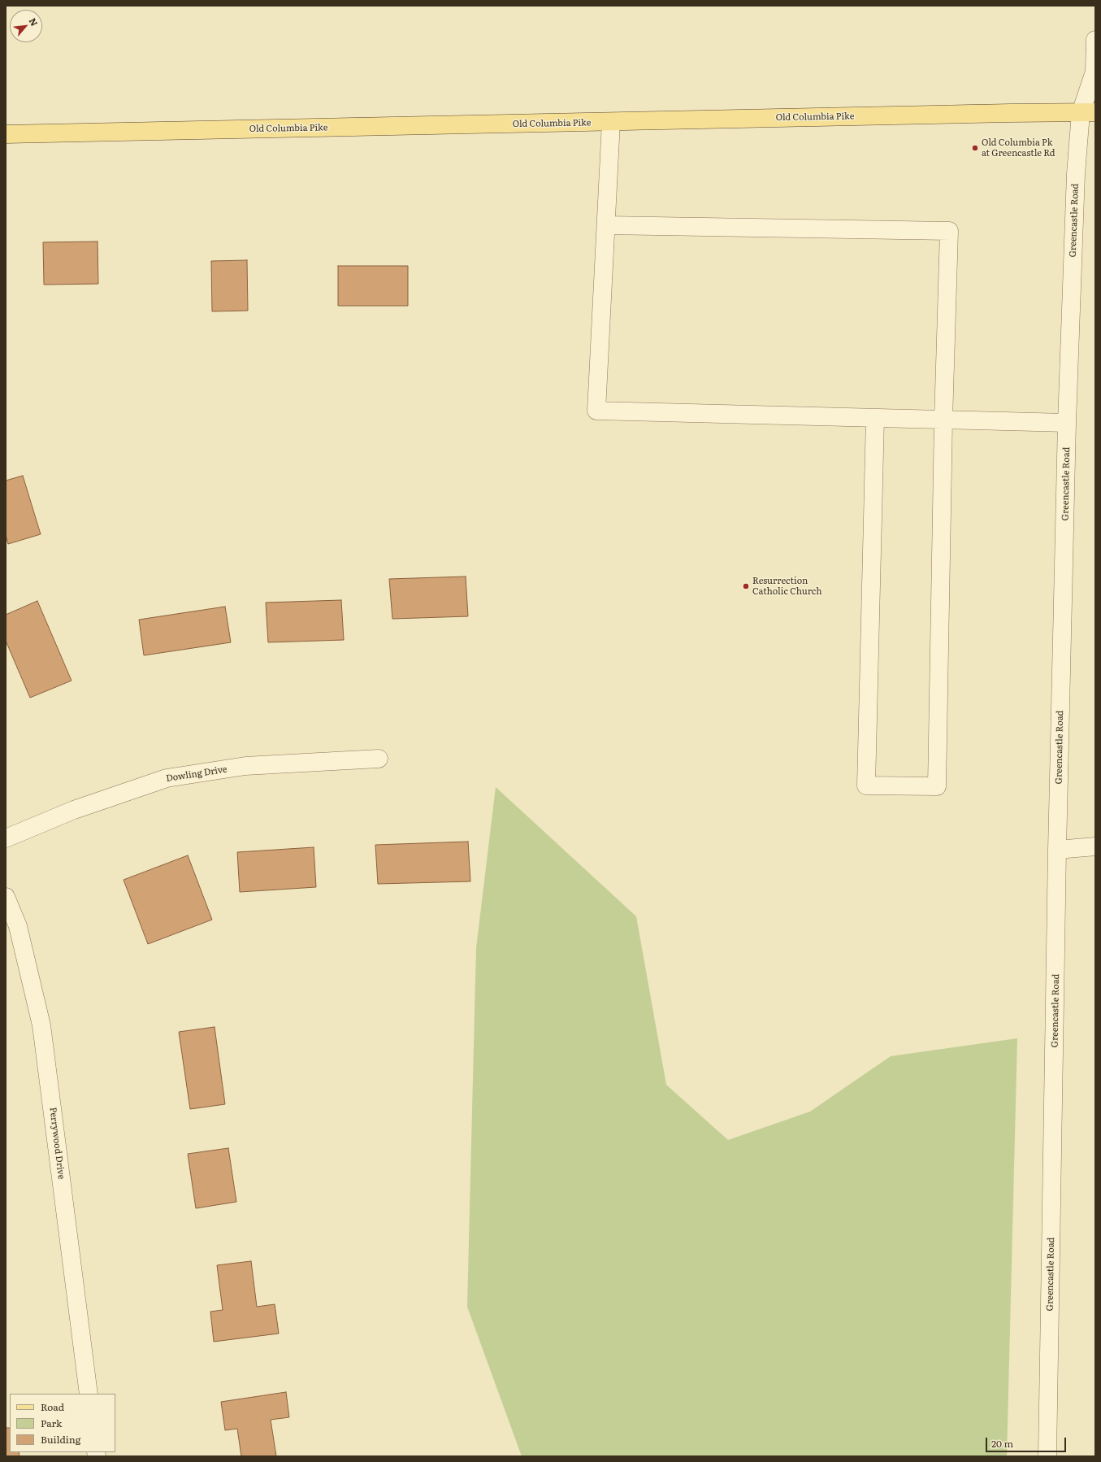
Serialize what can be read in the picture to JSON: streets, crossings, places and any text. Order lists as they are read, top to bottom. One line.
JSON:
{"streets":{"main road":["Old Columbia Pike"],"street":["Greencastle Road","Dowling Drive","Perrywood Drive"]},"crossings":[["Old Columbia Pike","Greencastle Road"]],"places":["Old Columbia Pk at Greencastle Rd","Resurrection Catholic Church"],"legend":["Road","Park","Building"],"scale_bar":"20 m","north":"top right"}
